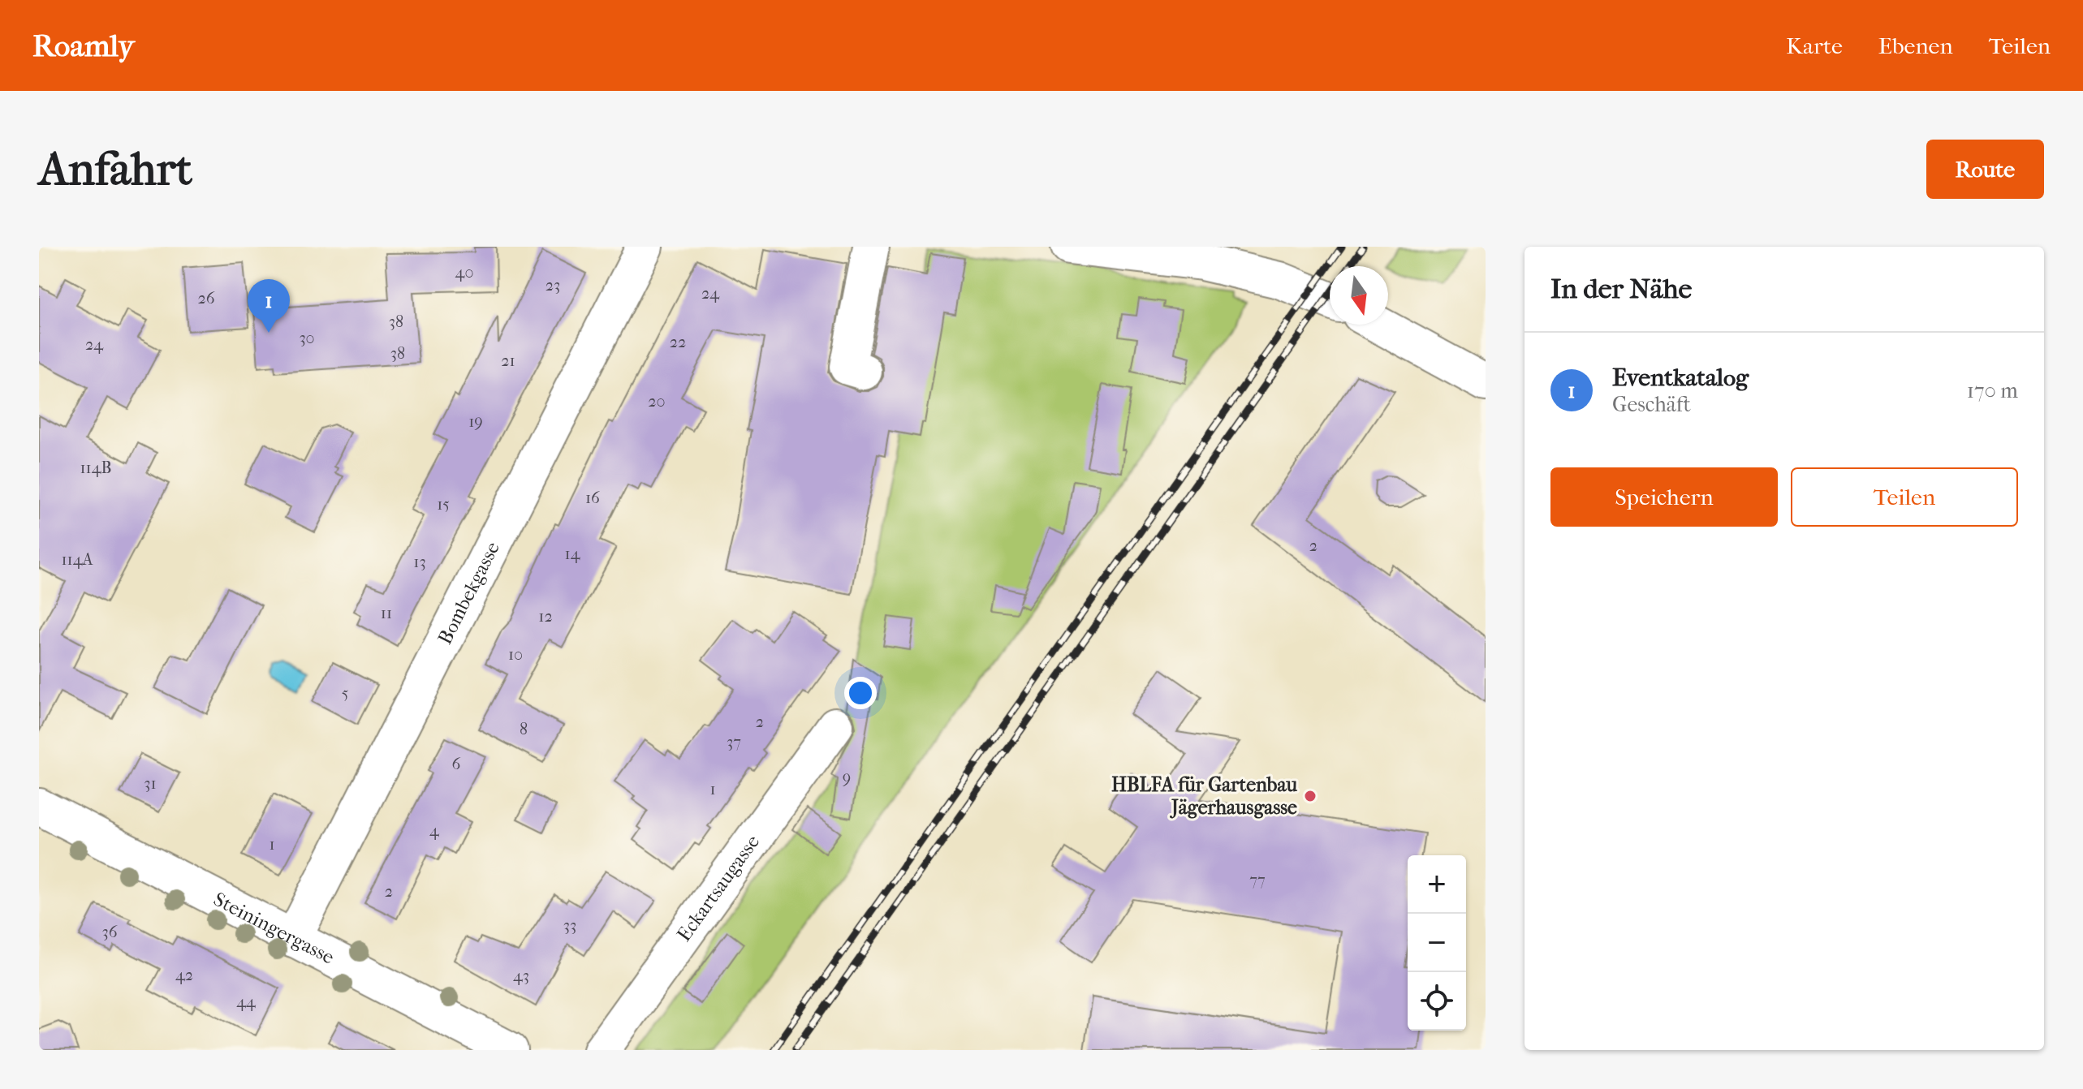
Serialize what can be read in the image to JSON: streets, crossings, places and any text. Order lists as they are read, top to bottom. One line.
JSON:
{"streets":{"street":["Bombekgasse","Eckartsaugasse","Steiningergasse"]},"crossings":[["Bombekgasse","Steiningergasse"]],"places":["HBLFA für Gartenbau Jägerhausgasse"],"house_numbers":["40","23","24","26","38","30","22","24","38","21","20","19","114B","16","15","2","14","114A","13","11","12","10","5","2","8","37","6","9","31","1","4","1","77","2","33","36","42","43","44"],"north":"bottom","page":{"header":"Roamly","nav":["Karte","Ebenen","Teilen"],"buttons":["Route",["Speichern","Teilen"]],"title":"Anfahrt","heading":"In der Nähe","pins":"1","list":[{"mark":"1","name":"Eventkatalog","note":"Geschäft","value":"170 m"}],"map_buttons":["+","−"]}}
